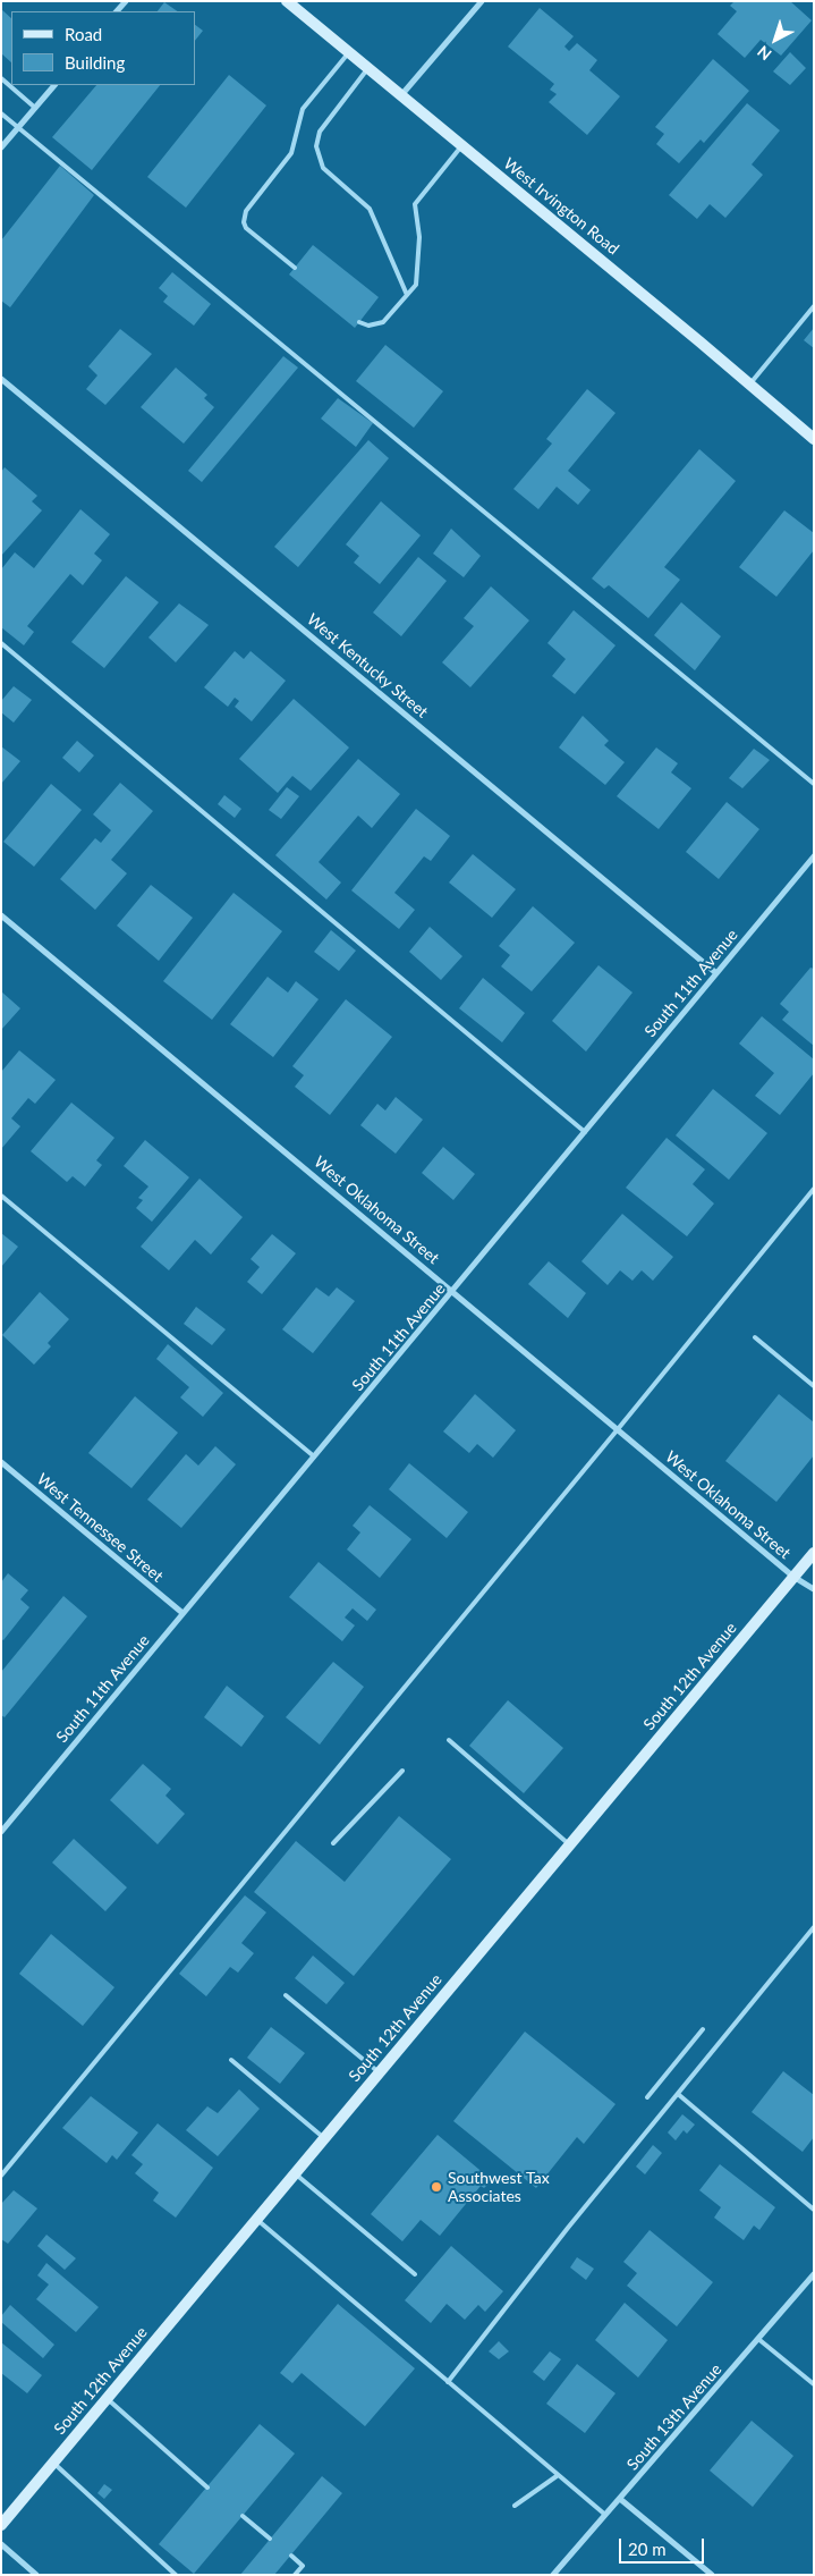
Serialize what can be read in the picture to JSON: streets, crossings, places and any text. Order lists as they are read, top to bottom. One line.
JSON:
{"streets":{"main road":["West Irvington Road","South 12th Avenue"],"street":["West Kentucky Street","South 11th Avenue","West Oklahoma Street","West Tennessee Street","South 13th Avenue"]},"crossings":[["West Kentucky Street","South 11th Avenue"],["South 11th Avenue","West Oklahoma Street"],["South 11th Avenue","West Tennessee Street"],["West Oklahoma Street","South 12th Avenue"]],"places":["Southwest Tax Associates"],"legend":["Road","Building"],"scale_bar":"20 m","north":"bottom left"}
